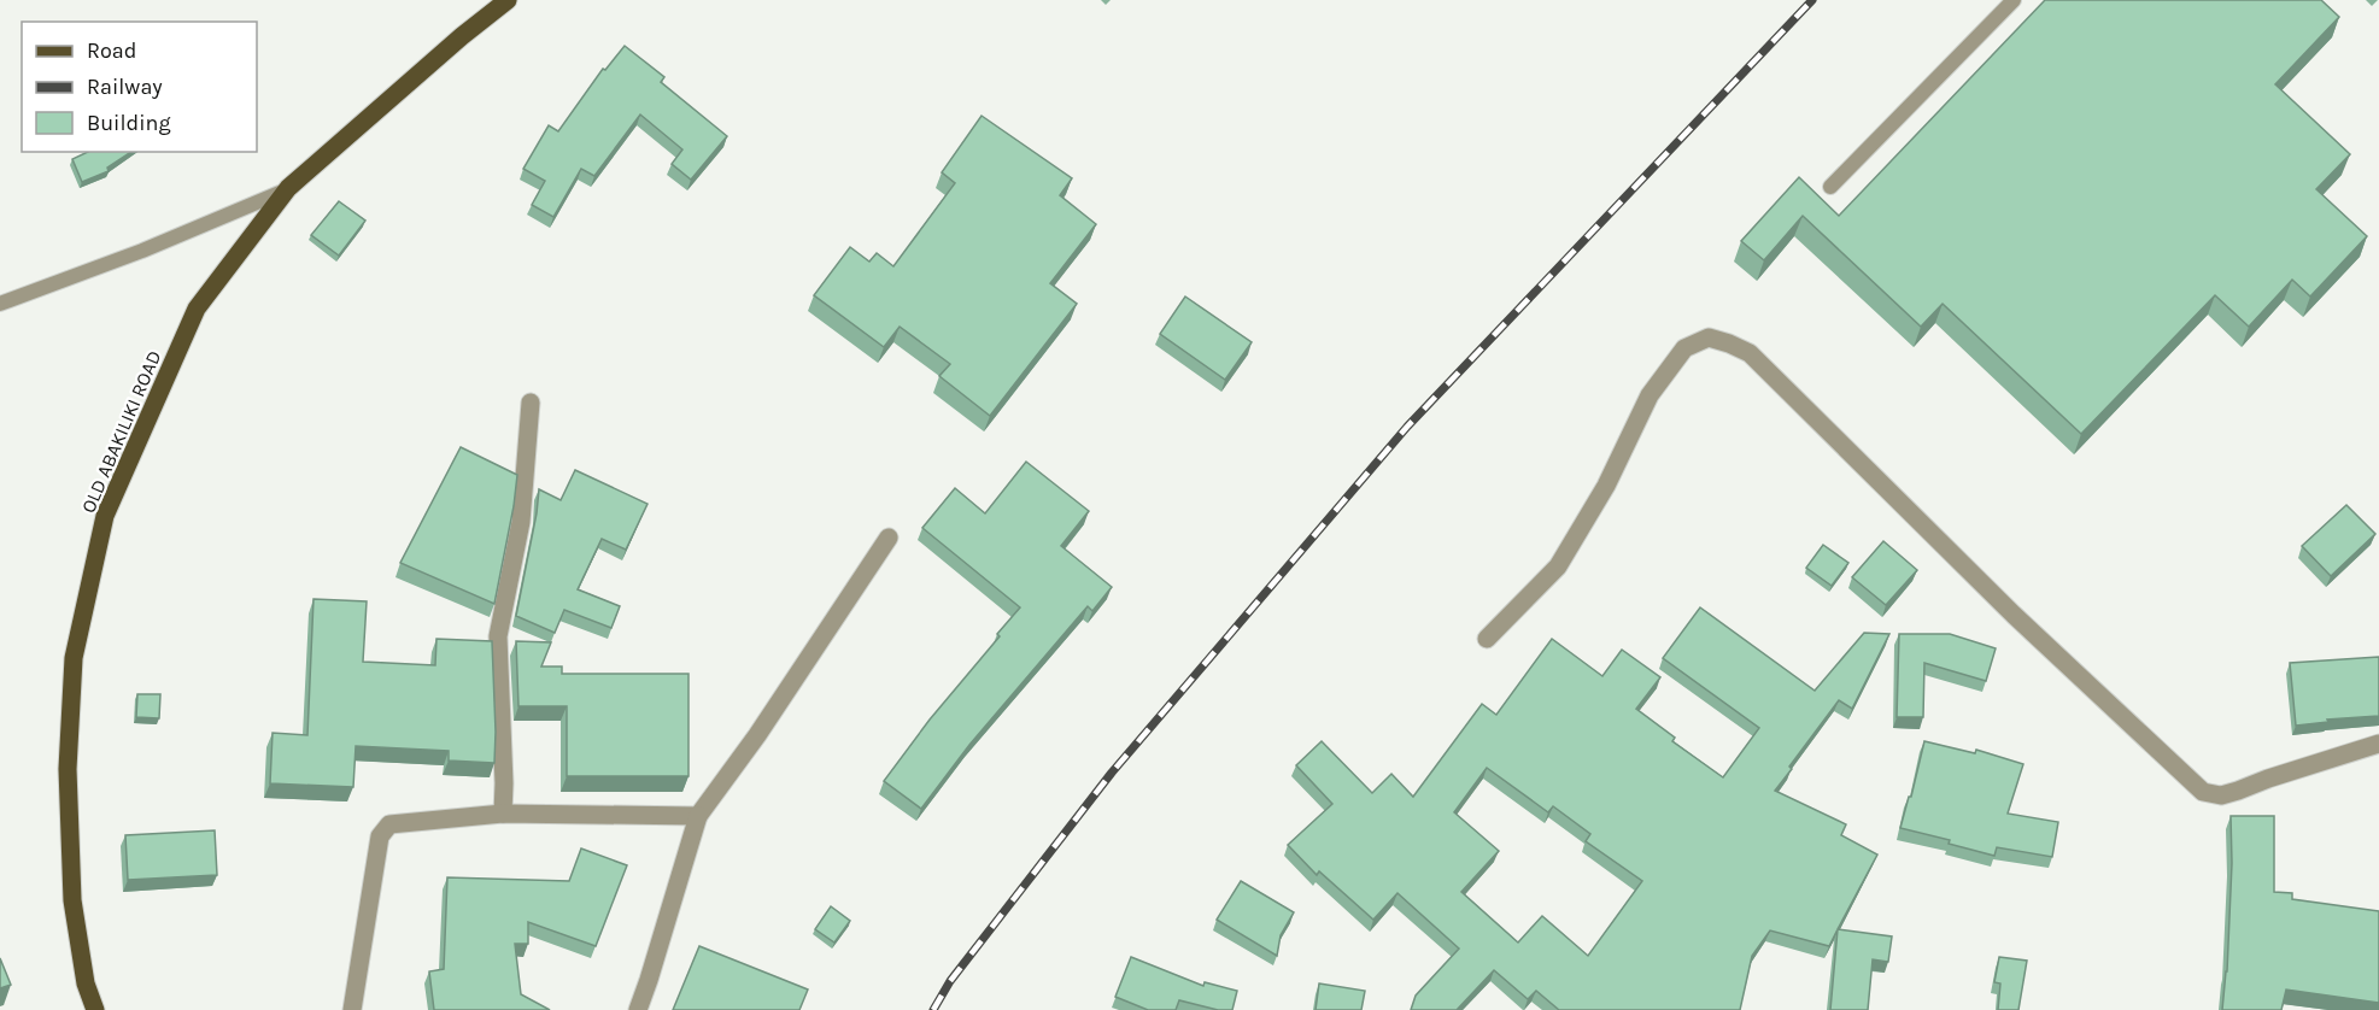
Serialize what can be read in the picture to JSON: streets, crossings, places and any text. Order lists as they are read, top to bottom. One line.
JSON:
{"streets":{"main road":["OLD ABAKILIKI ROAD"]},"legend":["Road","Railway","Building"]}
